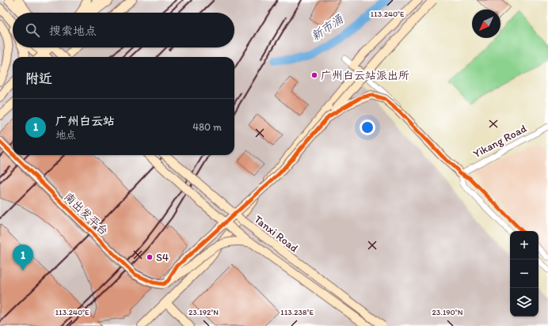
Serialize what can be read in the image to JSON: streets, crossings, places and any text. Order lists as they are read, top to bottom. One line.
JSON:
{"streets":{"street":["Yikang Road","南出发平台","Tanxi Road"]},"water":["新市涌"],"places":["广州白云站派出所","S4"],"north":"bottom left","page":{"search":"搜索地点","heading":"附近","list":[{"mark":"1","name":"广州白云站","note":"地点","value":"480 m"}],"map_buttons":["+","−"],"pins":"1"},"coordinates":["113.240°E","23.192°N","113.238°E","23.190°N"]}
